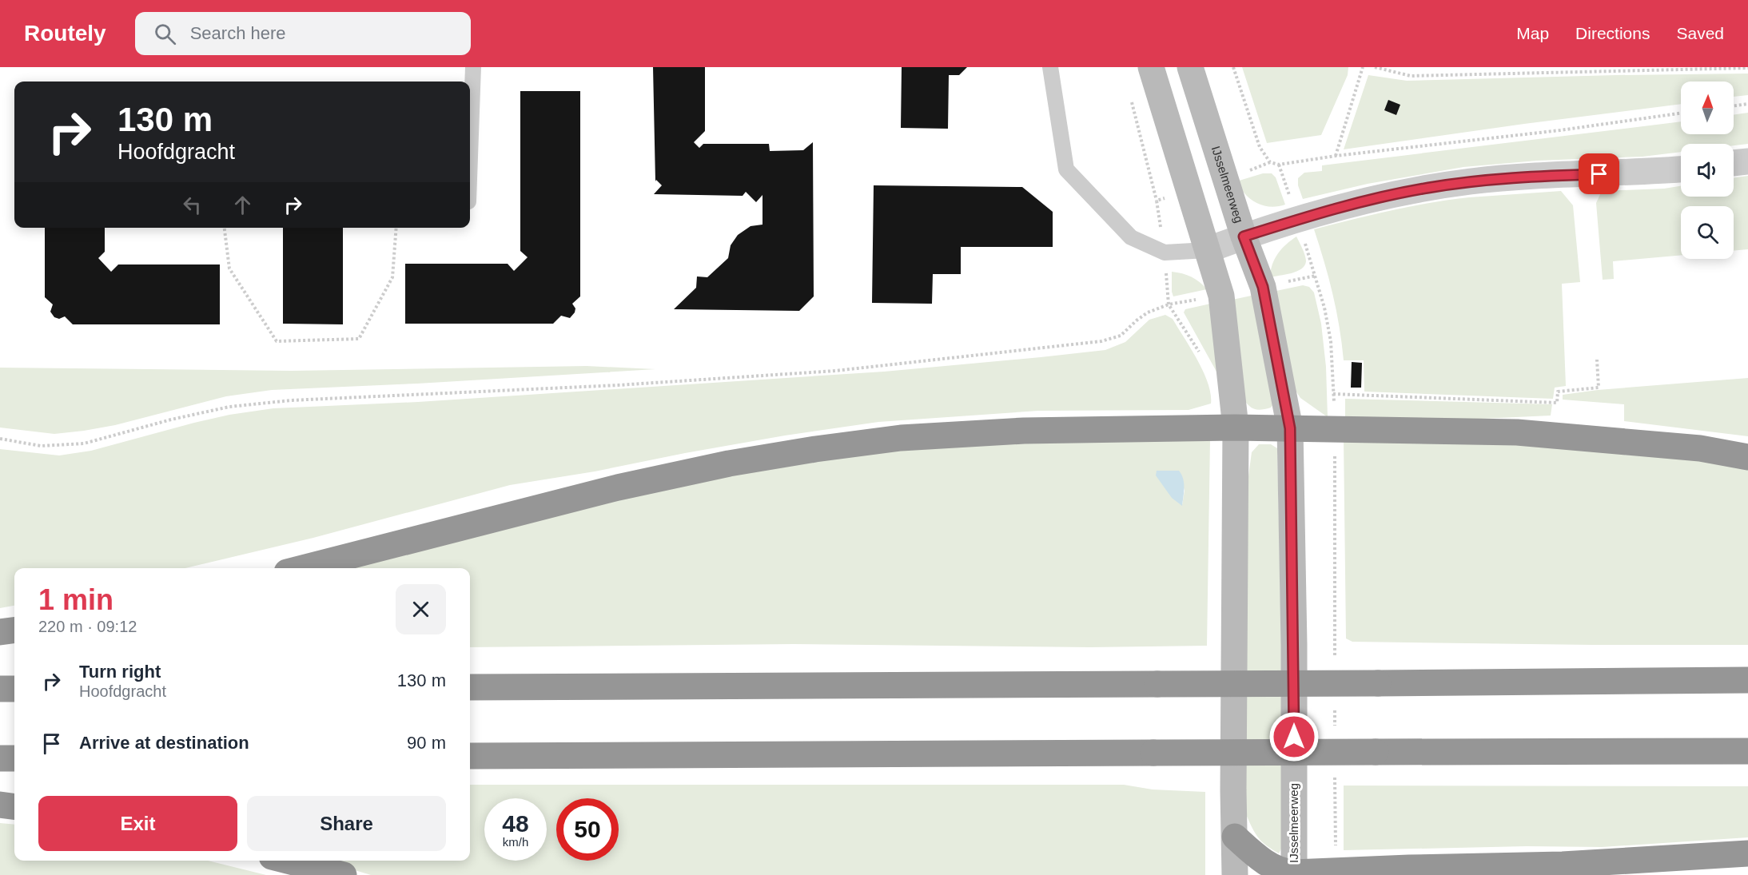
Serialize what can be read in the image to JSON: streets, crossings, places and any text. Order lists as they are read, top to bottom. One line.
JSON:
{"streets":{"main road":["IJsselmeerweg"]},"north":"top","page":{"header":"Routely","search":"Search here","nav":["Map","Directions","Saved"],"turn":["130 m","Hoofdgracht"],"heading":["1 min","220 m · 09:12"],"list":[{"name":"Turn right","note":"Hoofdgracht","value":"130 m"},{"name":"Arrive at destination","value":"90 m"}],"buttons":["Exit","Share"],"speed":"48 km/h","limit":"50"}}
